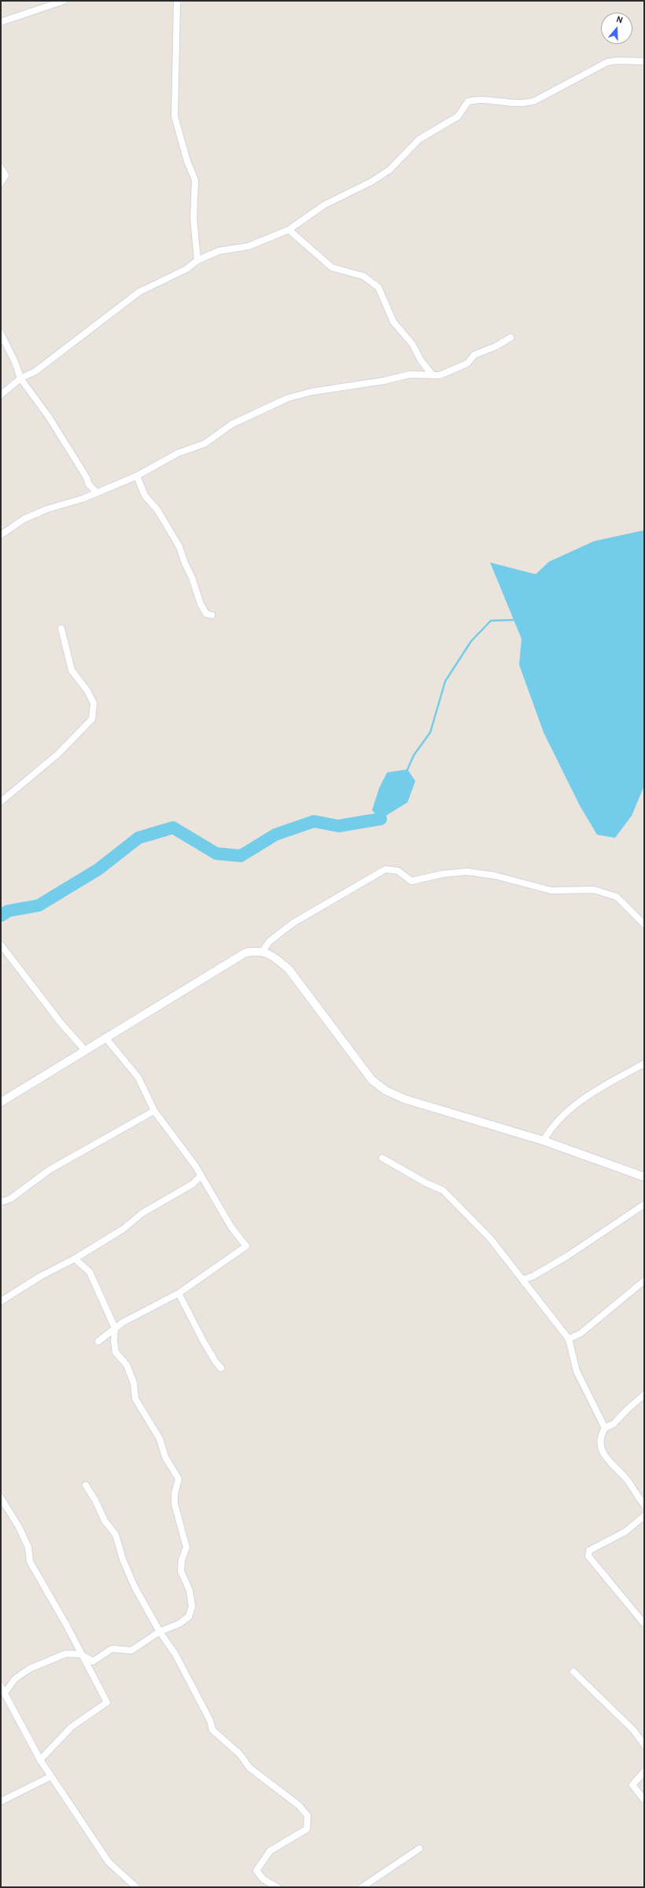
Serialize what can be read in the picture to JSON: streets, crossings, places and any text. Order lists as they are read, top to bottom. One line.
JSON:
{"north":"top"}
